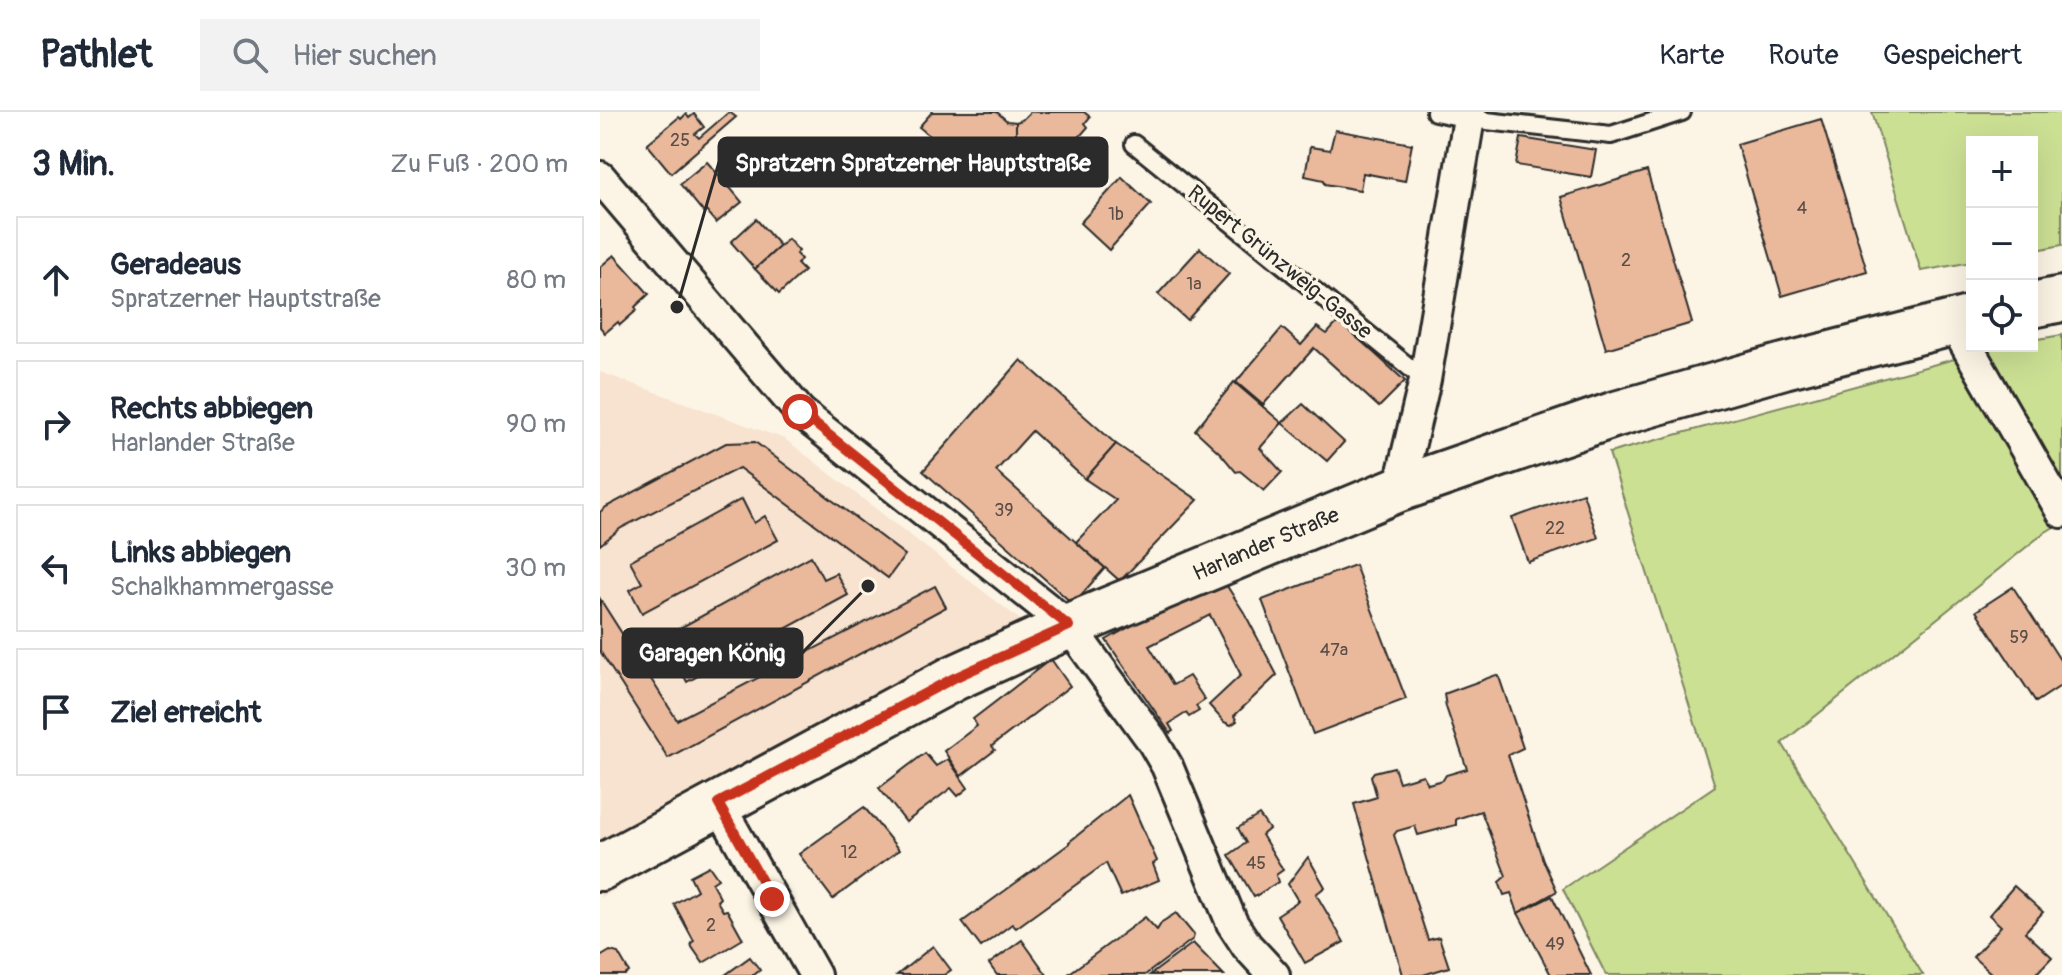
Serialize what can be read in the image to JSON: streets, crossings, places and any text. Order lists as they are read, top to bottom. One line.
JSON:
{"streets":{"main road":["Harlander Straße"],"lane":["Rupert Grünzweig-Gasse"]},"places":["Spratzern Spratzerner Hauptstraße","Garagen König"],"house_numbers":["25","4","1b","2","1a","39","22","59","47a","12","45","2","49"],"page":{"header":"Pathlet","search":"Hier suchen","nav":["Karte","Route","Gespeichert"],"heading":["3 Min.","Zu Fuß · 200 m"],"map_buttons":["+","−"],"list":[["Geradeaus","Spratzerner Hauptstraße","80 m"],["Rechts abbiegen","Harlander Straße","90 m"],["Links abbiegen","Schalkhammergasse","30 m"],"Ziel erreicht"]}}
